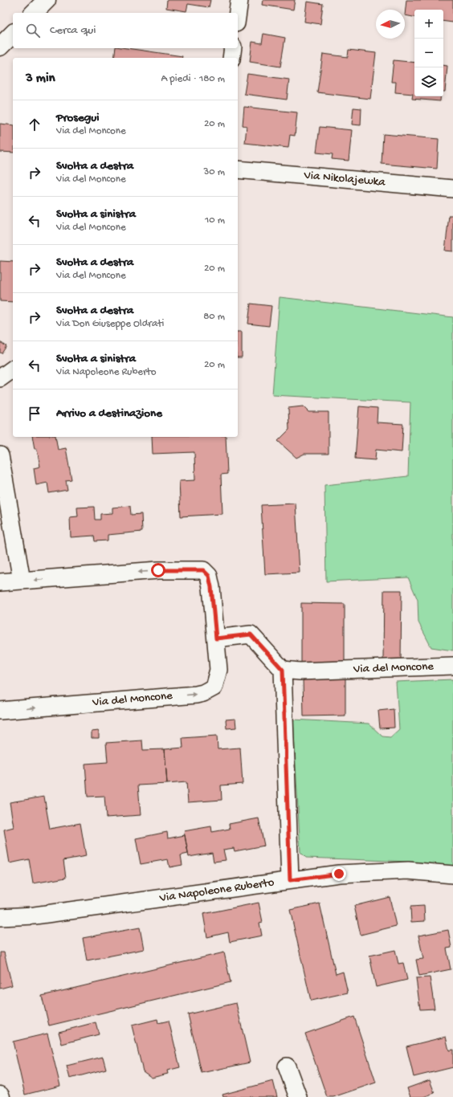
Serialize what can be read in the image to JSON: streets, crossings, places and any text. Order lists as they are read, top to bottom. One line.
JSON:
{"streets":{"street":["Via Nikolajewka","Via del Moncone","Via Napoleone Ruberto"]},"north":"left","page":{"map_buttons":["+","−"],"search":"Cerca qui","heading":["3 min","A piedi · 180 m"],"list":[["Prosegui","Via del Moncone","20 m"],["Svolta a destra","Via del Moncone","30 m"],["Svolta a sinistra","Via del Moncone","10 m"],["Svolta a destra","Via del Moncone","20 m"],["Svolta a destra","Via Don Giuseppe Oldrati","80 m"],["Svolta a sinistra","Via Napoleone Ruberto","20 m"],"Arrivo a destinazione"]}}
